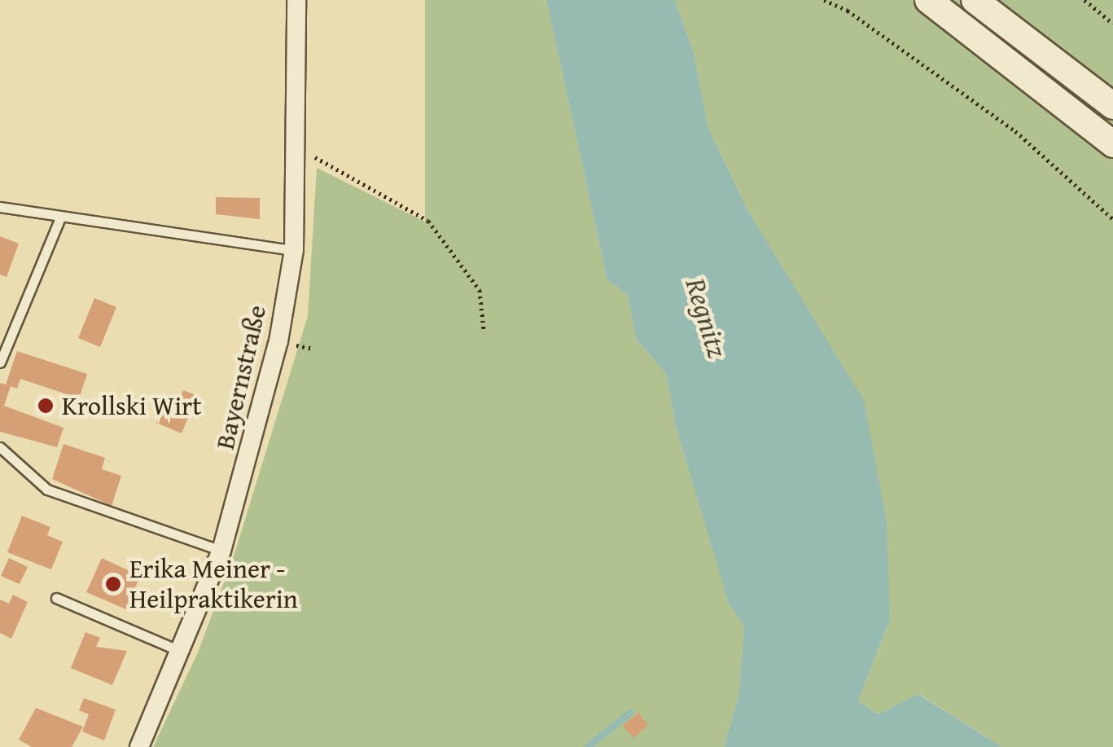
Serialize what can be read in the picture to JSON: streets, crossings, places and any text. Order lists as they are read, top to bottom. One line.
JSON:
{"streets":{"street":["Bayernstraße"]},"water":["Regnitz"],"places":["Krollski Wirt","Erika Meiner - Heilpraktikerin"]}
